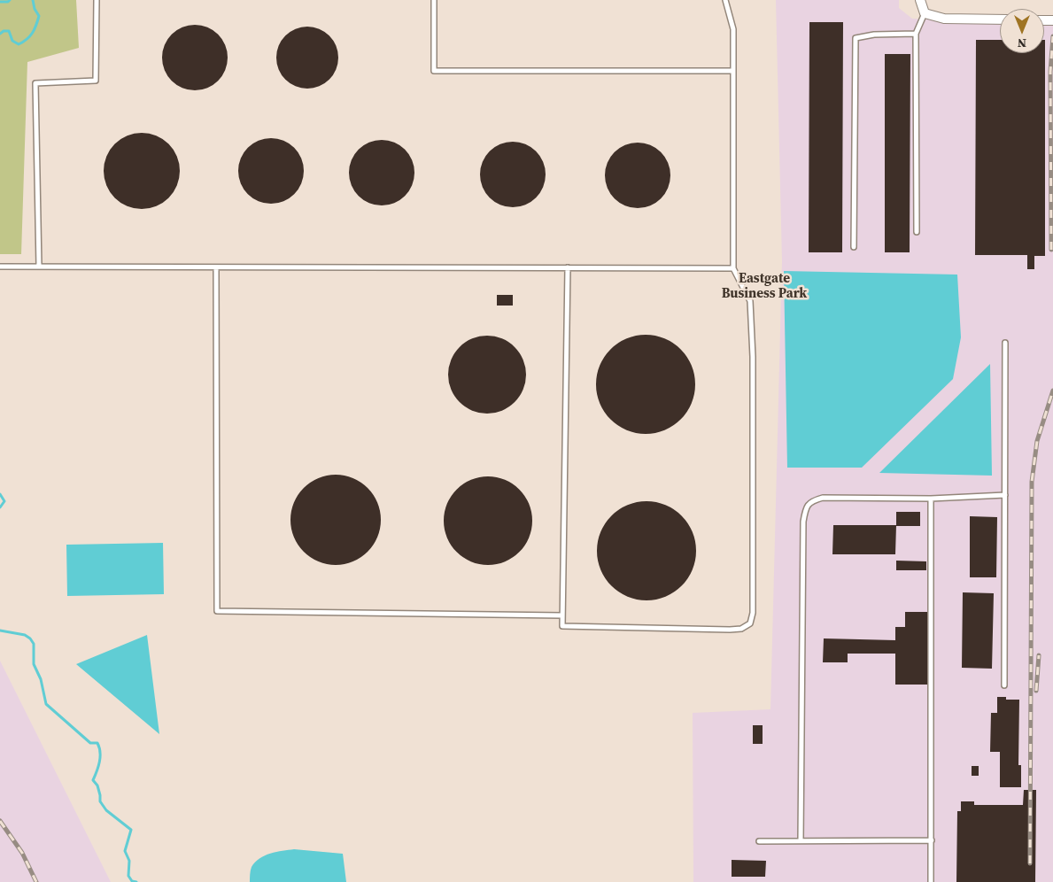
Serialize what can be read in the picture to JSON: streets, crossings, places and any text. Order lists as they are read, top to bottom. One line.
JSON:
{"districts":["Eastgate Business Park"],"north":"bottom"}
